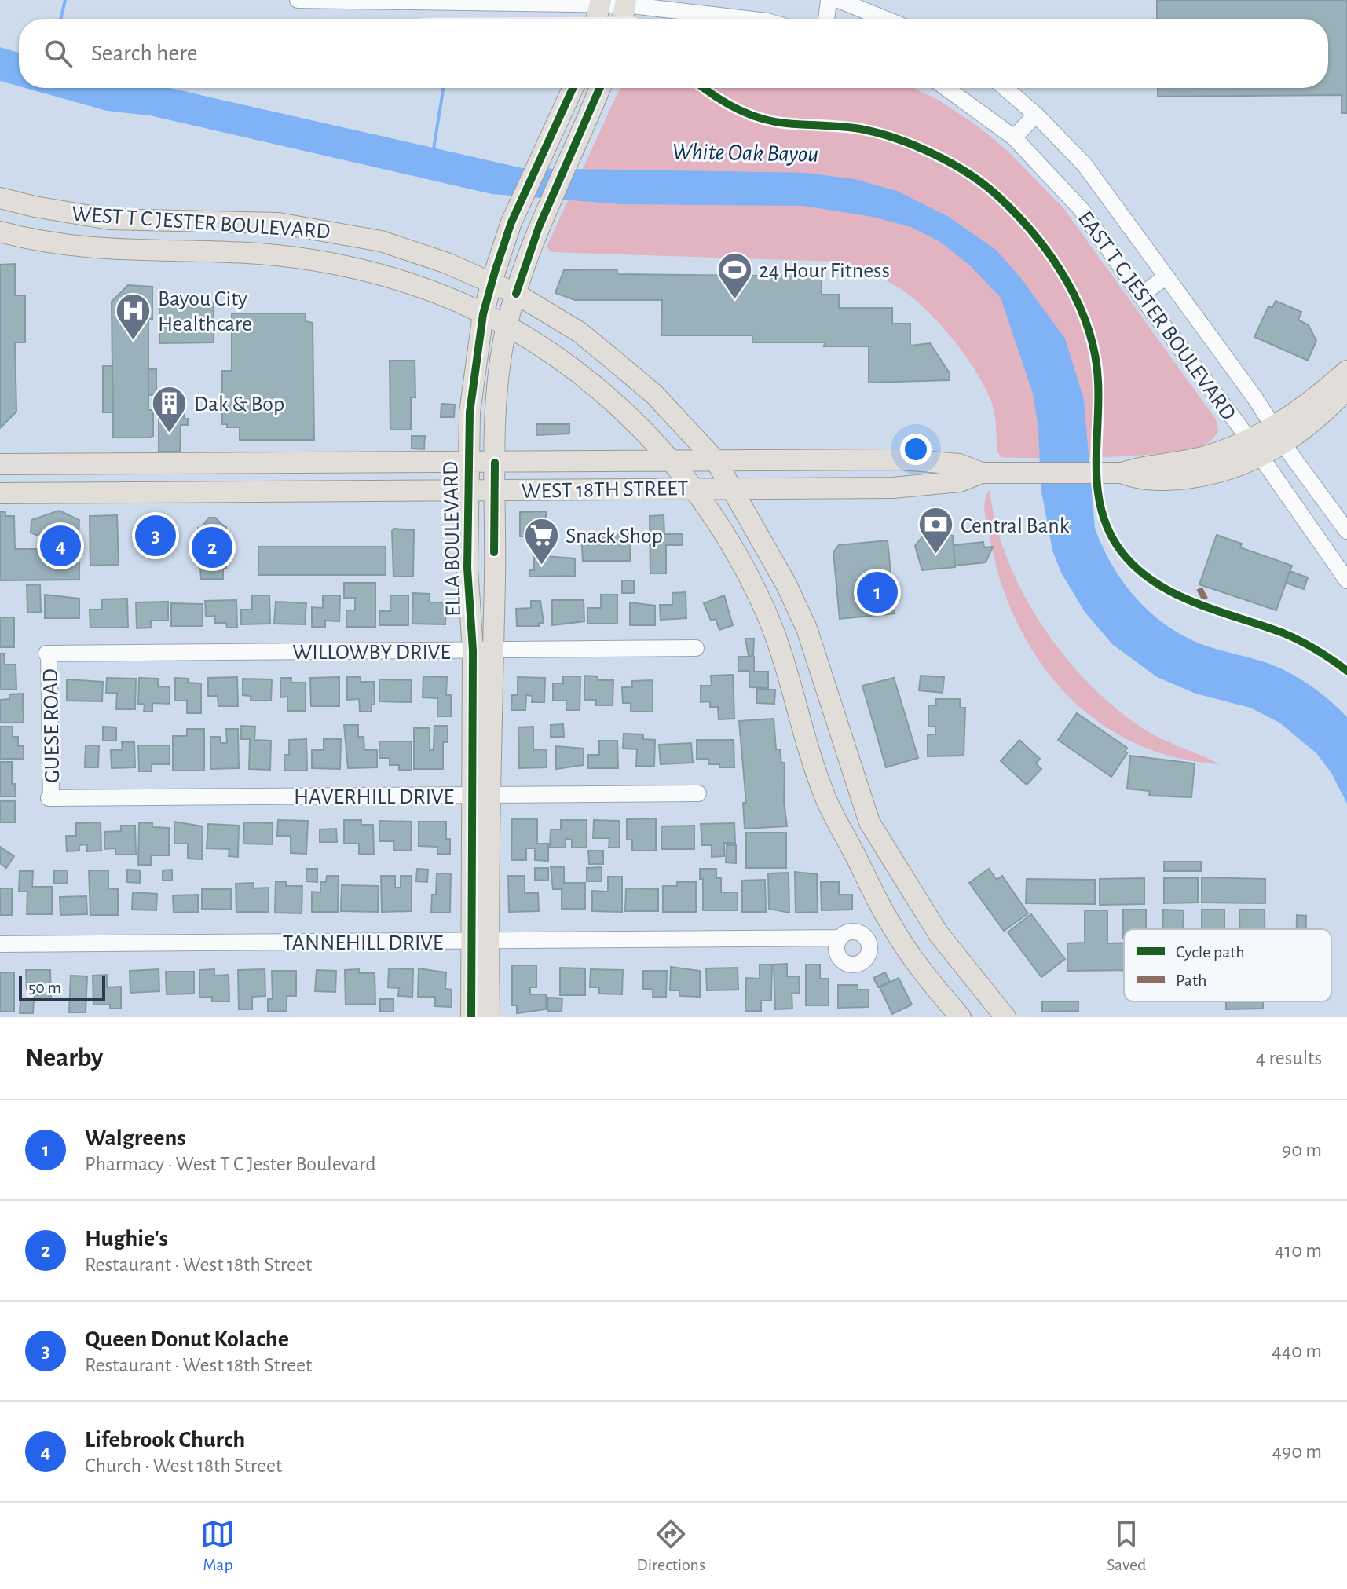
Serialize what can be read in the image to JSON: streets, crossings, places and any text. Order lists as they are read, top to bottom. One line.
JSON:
{"streets":{"main road":["WEST T C JESTER BOULEVARD","WEST 18TH STREET","ELLA BOULEVARD"],"street":["EAST T C JESTER BOULEVARD","WILLOWBY DRIVE","GUESE ROAD","HAVERHILL DRIVE","TANNEHILL DRIVE"]},"crossings":[["WEST T C JESTER BOULEVARD","WEST 18TH STREET"],["WEST T C JESTER BOULEVARD","ELLA BOULEVARD"],["EAST T C JESTER BOULEVARD","WEST 18TH STREET"],["WEST 18TH STREET","ELLA BOULEVARD"],["ELLA BOULEVARD","WILLOWBY DRIVE"],["ELLA BOULEVARD","HAVERHILL DRIVE"],["ELLA BOULEVARD","TANNEHILL DRIVE"],["WILLOWBY DRIVE","GUESE ROAD"],["GUESE ROAD","HAVERHILL DRIVE"]],"water":["White Oak Bayou"],"places":{"sports":["24 Hour Fitness"],"hospital":["Bayou City Healthcare"],"building":["Dak & Bop"],"bank":["Central Bank"],"supermarket":["Snack Shop"]},"legend":["Cycle path","Path"],"scale_bar":"50 m","page":{"search":"Search here","pins":["3","4","2","1"],"scale":"50 m","heading":["Nearby","4 results"],"list":[{"mark":"1","name":"Walgreens","note":"Pharmacy · West T C Jester Boulevard","value":"90 m"},{"mark":"2","name":"Hughie's","note":"Restaurant · West 18th Street","value":"410 m"},{"mark":"3","name":"Queen Donut Kolache","note":"Restaurant · West 18th Street","value":"440 m"},{"mark":"4","name":"Lifebrook Church","note":"Church · West 18th Street","value":"490 m"}],"nav":["Map","Directions","Saved"]}}
